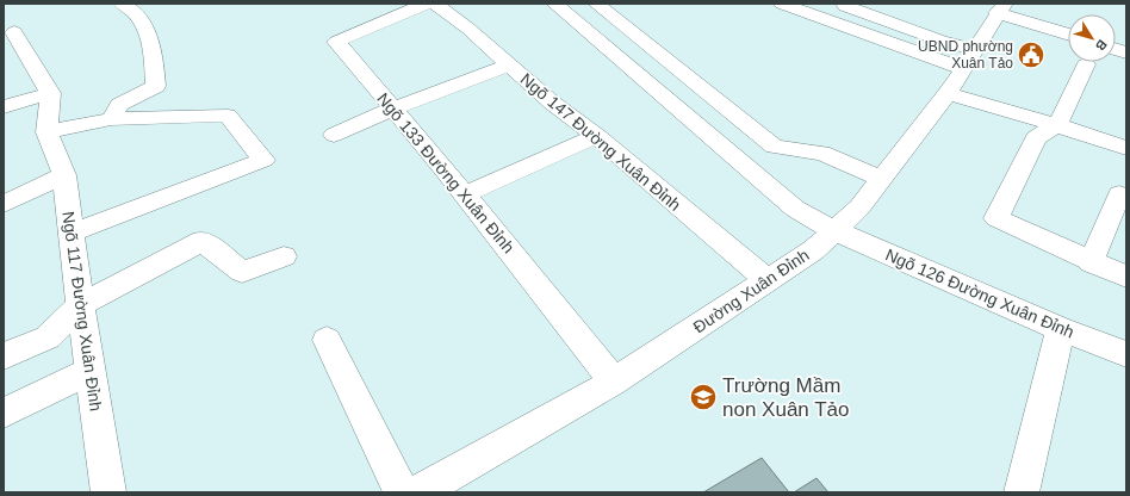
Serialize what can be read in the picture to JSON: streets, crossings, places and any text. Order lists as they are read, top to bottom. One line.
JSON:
{"streets":{"street":["Ngõ 147 Đường Xuân Đỉnh","Ngõ 133 Đường Xuân Đỉnh","Đường Xuân Đỉnh","Ngõ 126 Đường Xuân Đỉnh","Ngõ 117 Đường Xuân Đỉnh"]},"crossings":[["Ngõ 147 Đường Xuân Đỉnh","Đường Xuân Đỉnh"],["Ngõ 133 Đường Xuân Đỉnh","Đường Xuân Đỉnh"],["Đường Xuân Đỉnh","Ngõ 126 Đường Xuân Đỉnh"]],"places":{"public building":["UBND phường Xuân Tảo"],"school or university":["Trường Mầm non Xuân Tảo"]},"north":"bottom right"}
